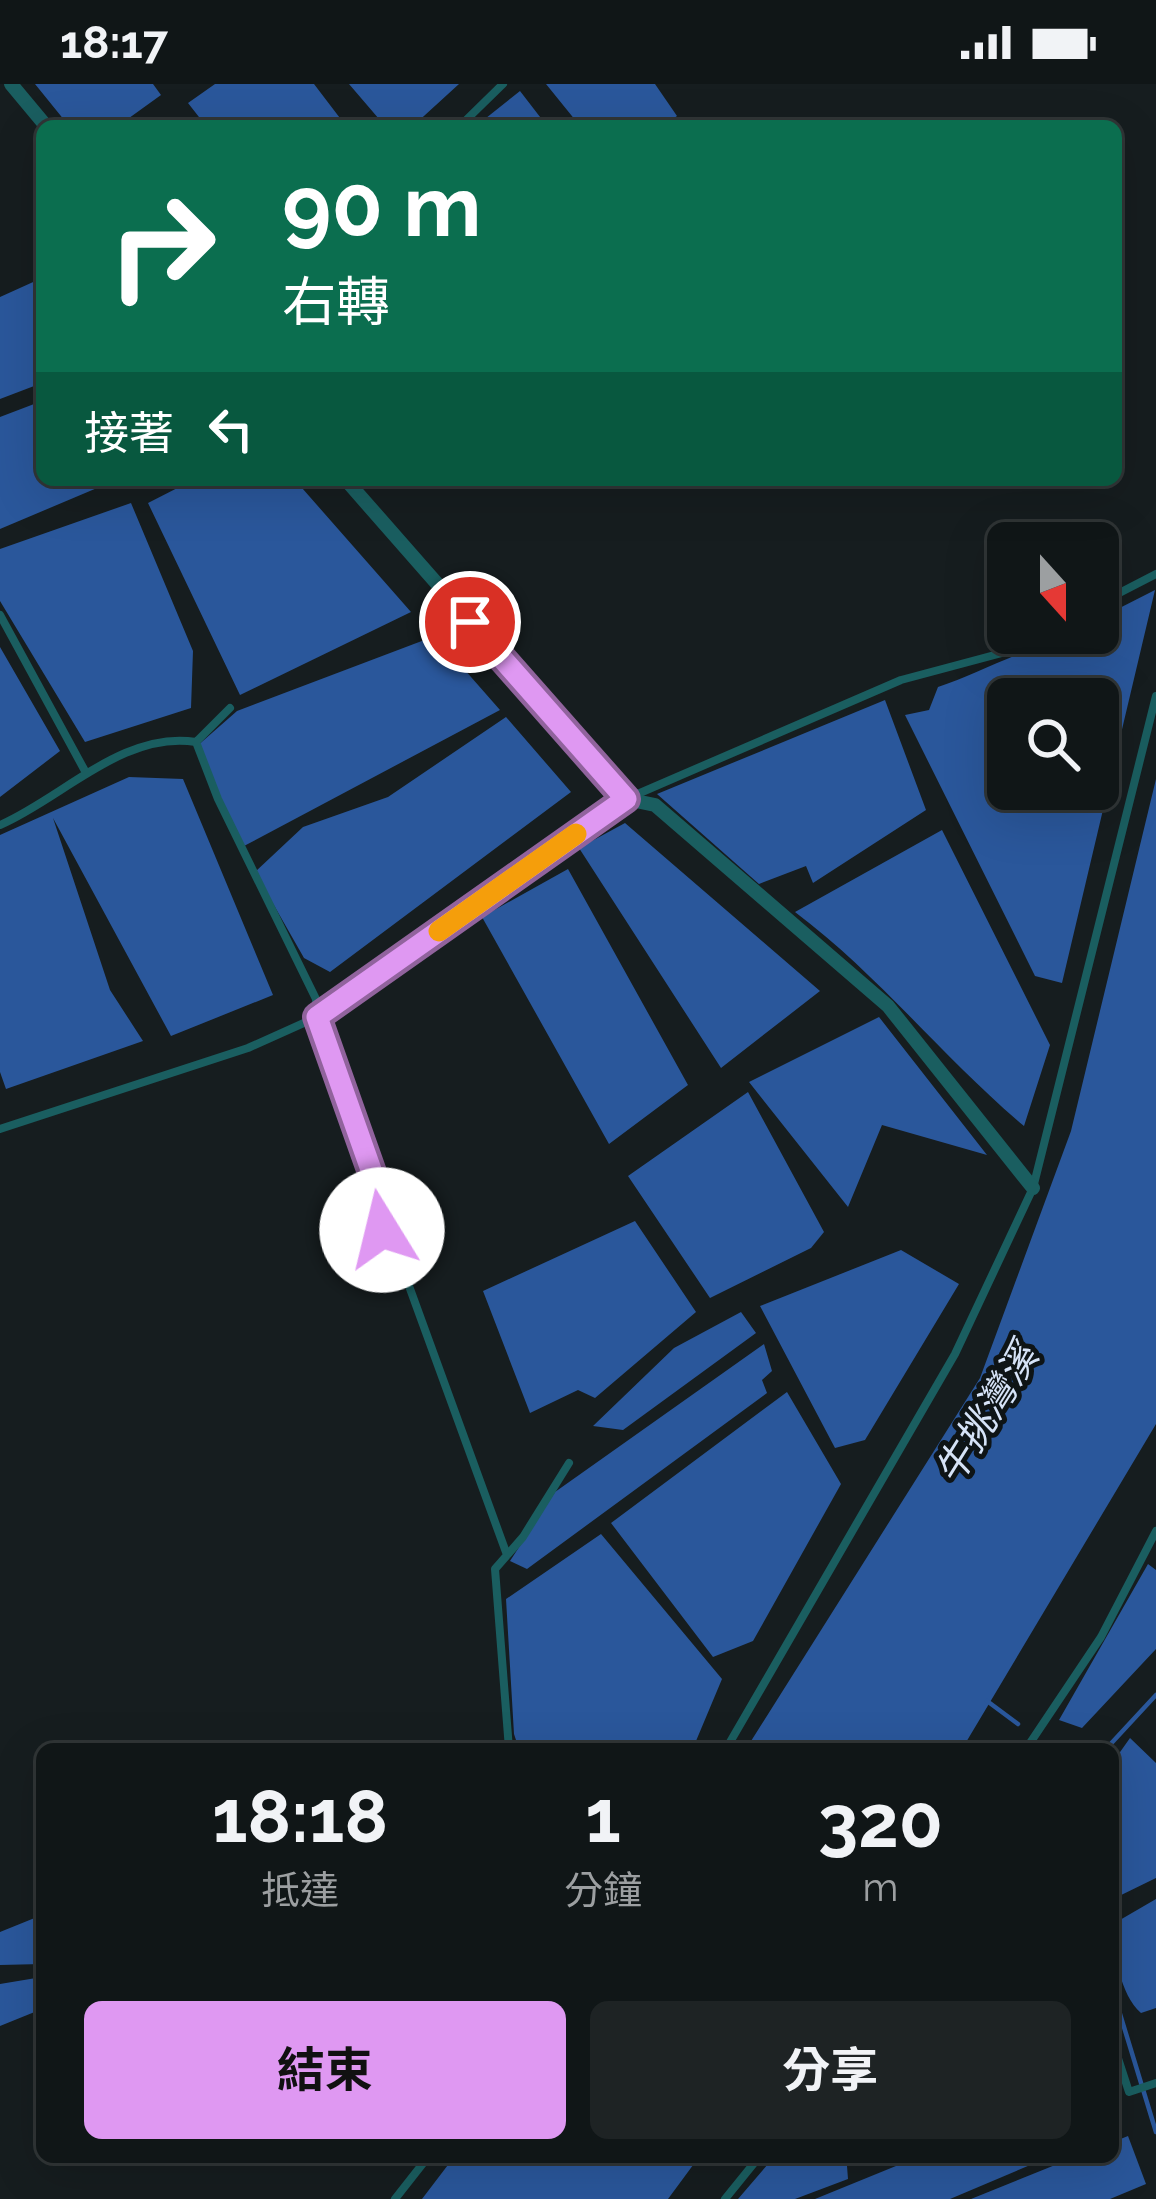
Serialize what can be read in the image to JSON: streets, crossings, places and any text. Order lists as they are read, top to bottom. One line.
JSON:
{"water":["牛挑灣溪"],"north":"bottom","page":{"status":"18:17","turn":["90 m","右轉"],"then":"接著","eta":["18:18","抵達","1","分鐘","320","m"],"buttons":["結束","分享"]}}
